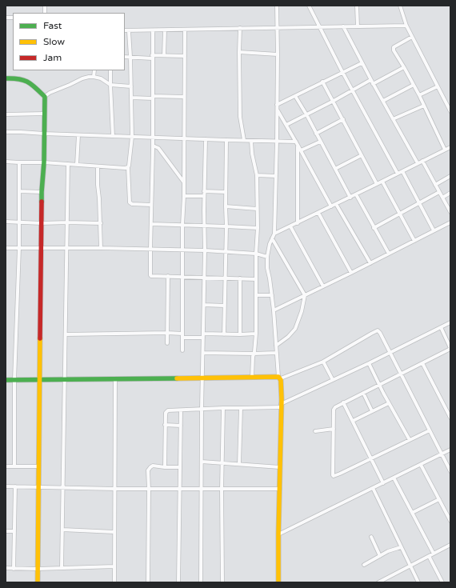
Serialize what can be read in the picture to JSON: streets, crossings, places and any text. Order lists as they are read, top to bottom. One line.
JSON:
{"legend":["Fast","Slow","Jam"]}
